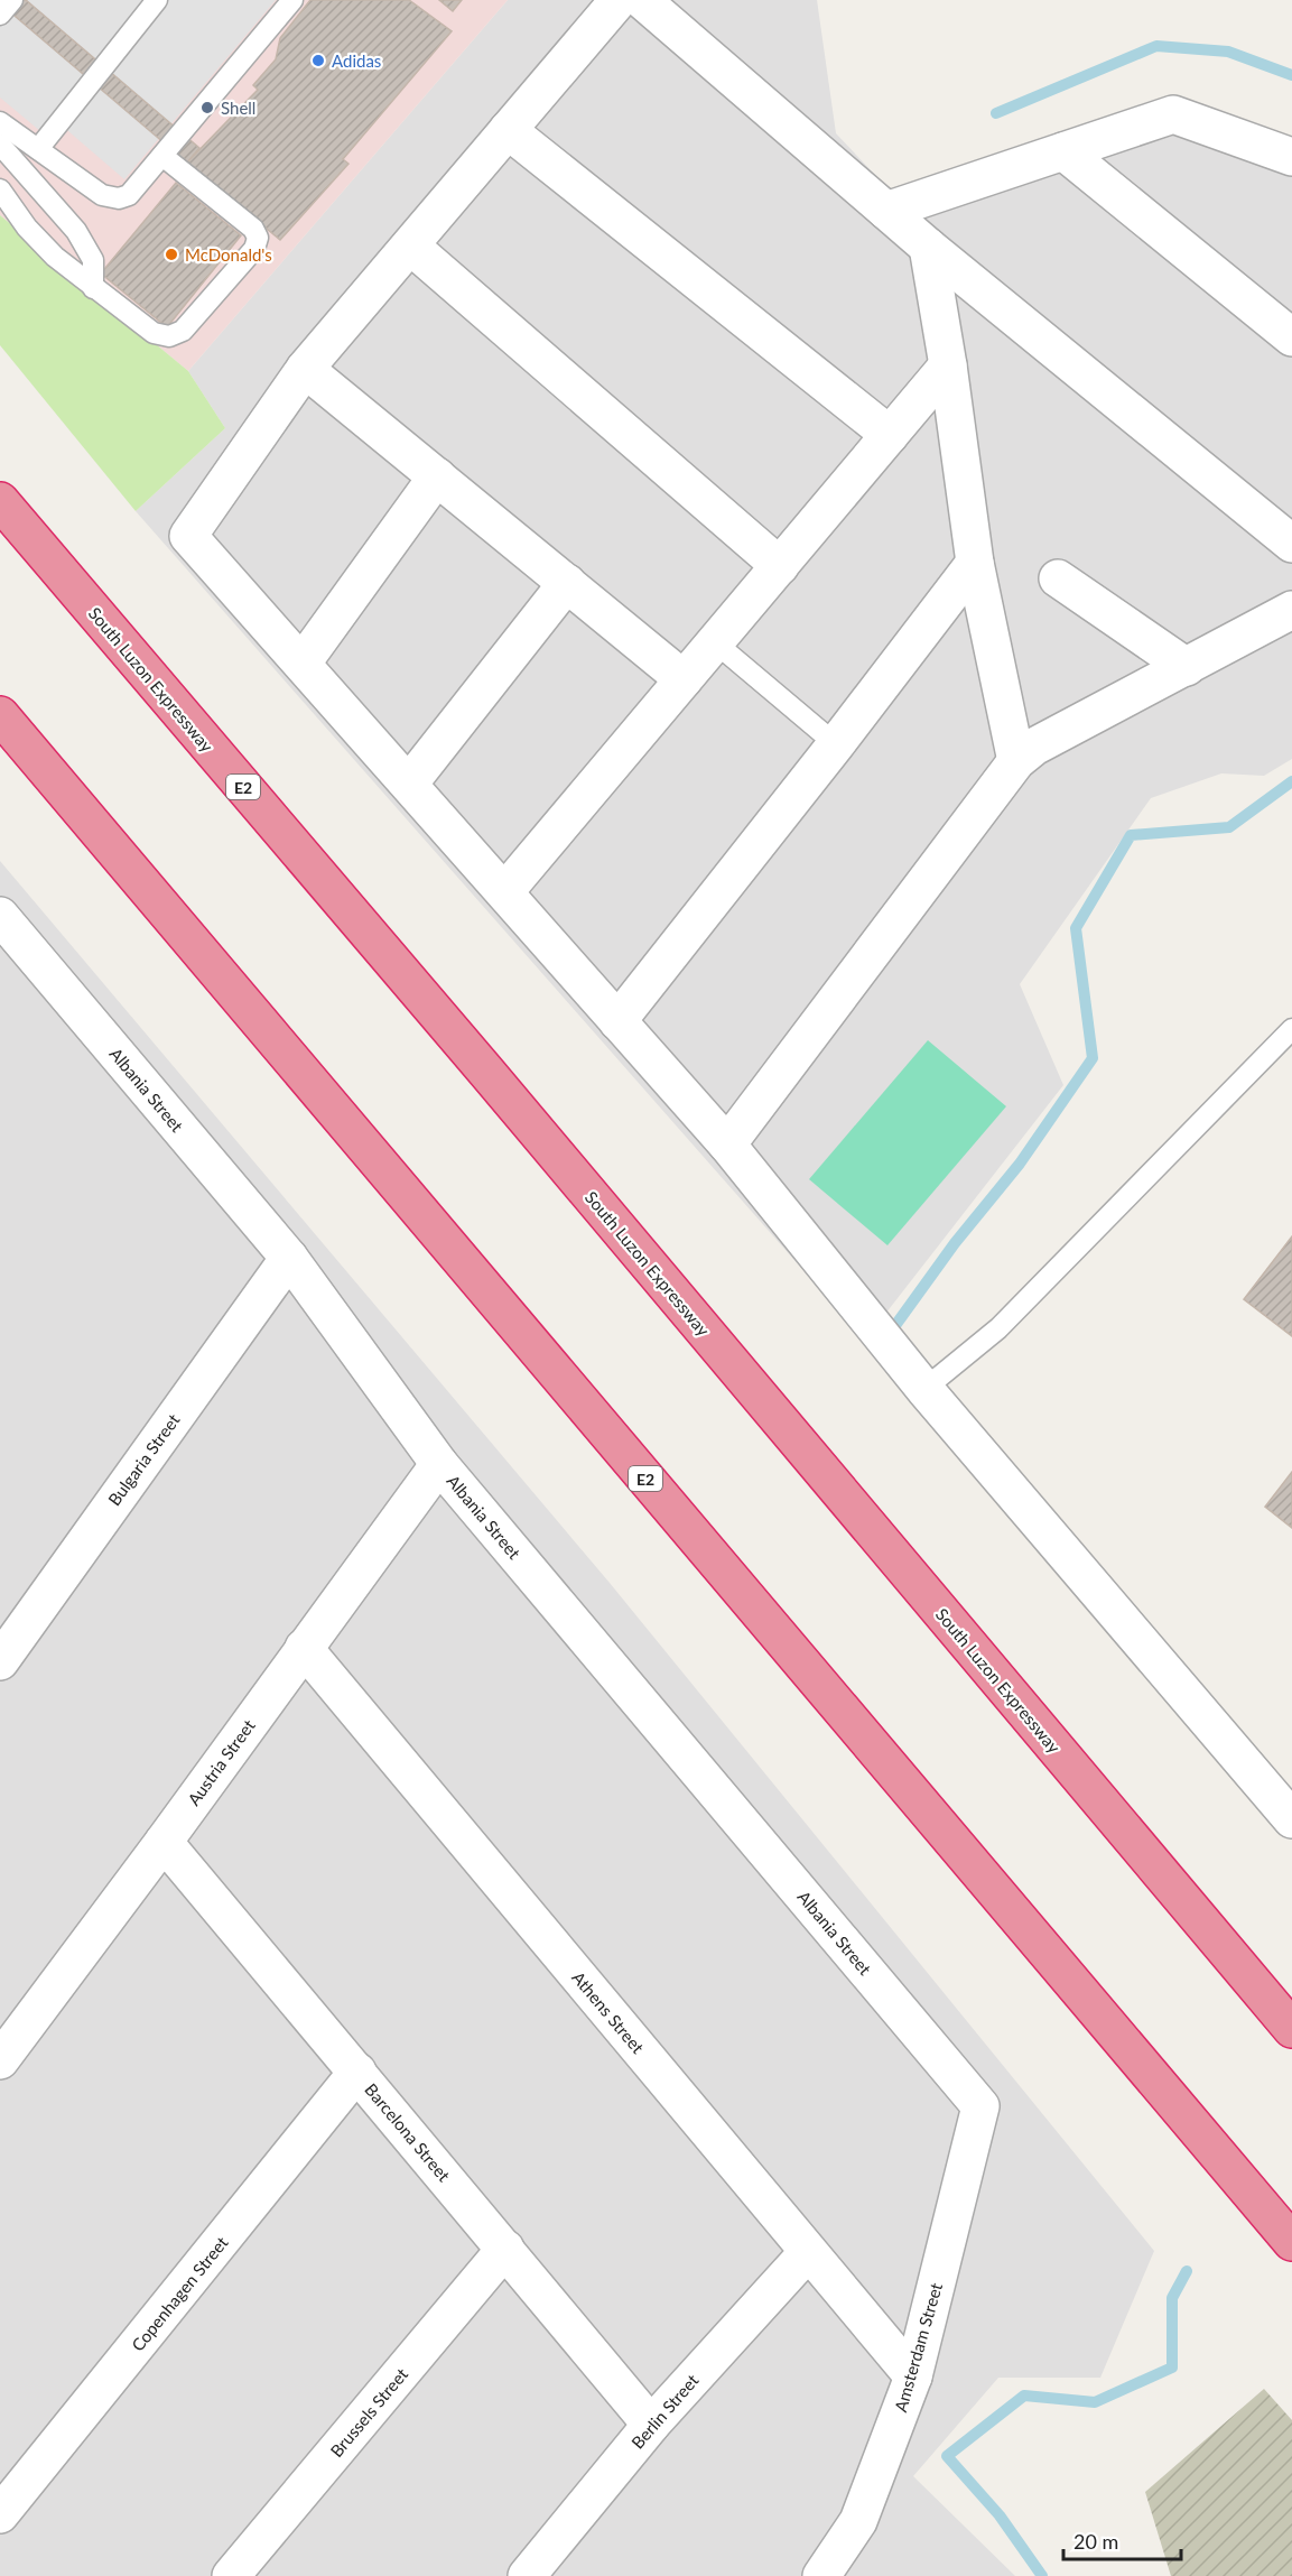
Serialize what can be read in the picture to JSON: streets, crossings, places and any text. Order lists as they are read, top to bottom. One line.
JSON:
{"streets":{"highway":["South Luzon Expressway","E2"],"street":["Albania Street","Bulgaria Street","Austria Street","Athens Street","Barcelona Street","Copenhagen Street","Amsterdam Street","Berlin Street","Brussels Street"]},"crossings":[["Albania Street","Bulgaria Street"],["Albania Street","Austria Street"],["Albania Street","Amsterdam Street"],["Austria Street","Athens Street"],["Austria Street","Barcelona Street"],["Athens Street","Amsterdam Street"],["Athens Street","Berlin Street"],["Barcelona Street","Copenhagen Street"],["Barcelona Street","Berlin Street"],["Barcelona Street","Brussels Street"]],"places":["Adidas","Shell","McDonald's"],"scale_bar":"20 m"}
